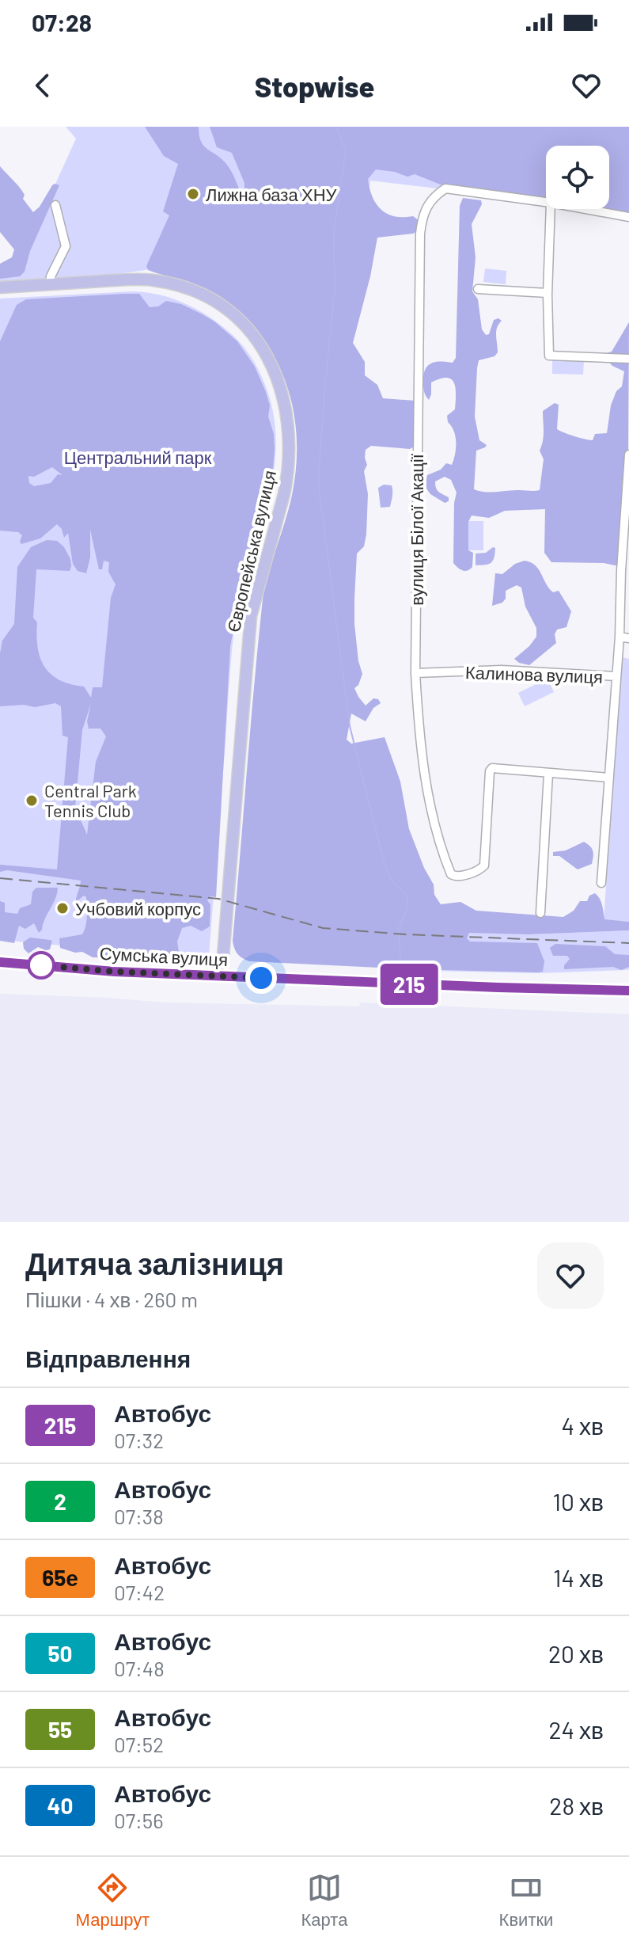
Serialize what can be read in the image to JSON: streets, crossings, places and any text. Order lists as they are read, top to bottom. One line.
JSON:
{"streets":{"main road":["Європейська вулиця","Сумська вулиця"],"street":["вулиця Білої Акації","Калинова вулиця"]},"crossings":[["вулиця Білої Акації","Калинова вулиця"],["Європейська вулиця","Сумська вулиця"]],"parks":["Центральний парк"],"places":["Лижна база ХНУ","Central Park Tennis Club","Учбовий корпус"],"lines":["bus line 215"],"page":{"status":"07:28","header":"Stopwise","on_map":"215","heading":[["Дитяча залізниця","Пішки · 4 хв · 260 m"],"Відправлення"],"list":[{"mark":"215","name":"Автобус","note":"07:32","value":"4 хв"},{"mark":"2","name":"Автобус","note":"07:38","value":"10 хв"},{"mark":"65е","name":"Автобус","note":"07:42","value":"14 хв"},{"mark":"50","name":"Автобус","note":"07:48","value":"20 хв"},{"mark":"55","name":"Автобус","note":"07:52","value":"24 хв"},{"mark":"40","name":"Автобус","note":"07:56","value":"28 хв"}],"tabs":["Маршрут","Карта","Квитки"]}}
